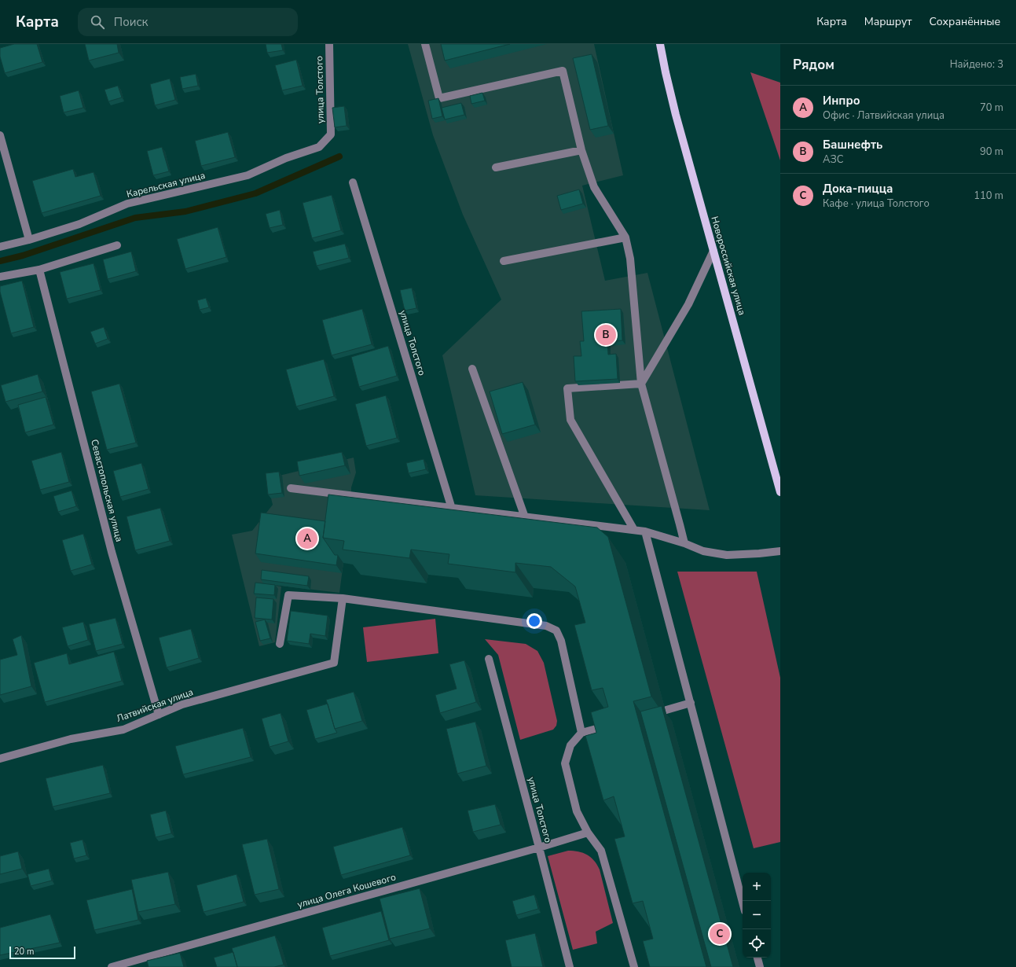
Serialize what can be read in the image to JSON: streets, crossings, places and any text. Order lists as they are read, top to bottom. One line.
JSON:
{"streets":{"main road":["Новороссийская улица"],"street":["улица Толстого","Карельская улица","Севастопольская улица","Латвийская улица","улица Олега Кошевого"]},"crossings":[["улица Толстого","Карельская улица"],["улица Толстого","улица Олега Кошевого"],["Севастопольская улица","Латвийская улица"]],"scale_bar":"20 m","page":{"header":"Карта","search":"Поиск","nav":["Карта","Маршрут","Сохранённые"],"heading":["Рядом","Найдено: 3"],"list":[{"mark":"A","name":"Инпро","note":"Офис · Латвийская улица","value":"70 m"},{"mark":"B","name":"Башнефть","note":"АЗС","value":"90 m"},{"mark":"C","name":"Дока-пицца","note":"Кафе · улица Толстого","value":"110 m"}],"pins":["B","A","C"],"map_buttons":["+","−"],"scale":"20 m"}}
